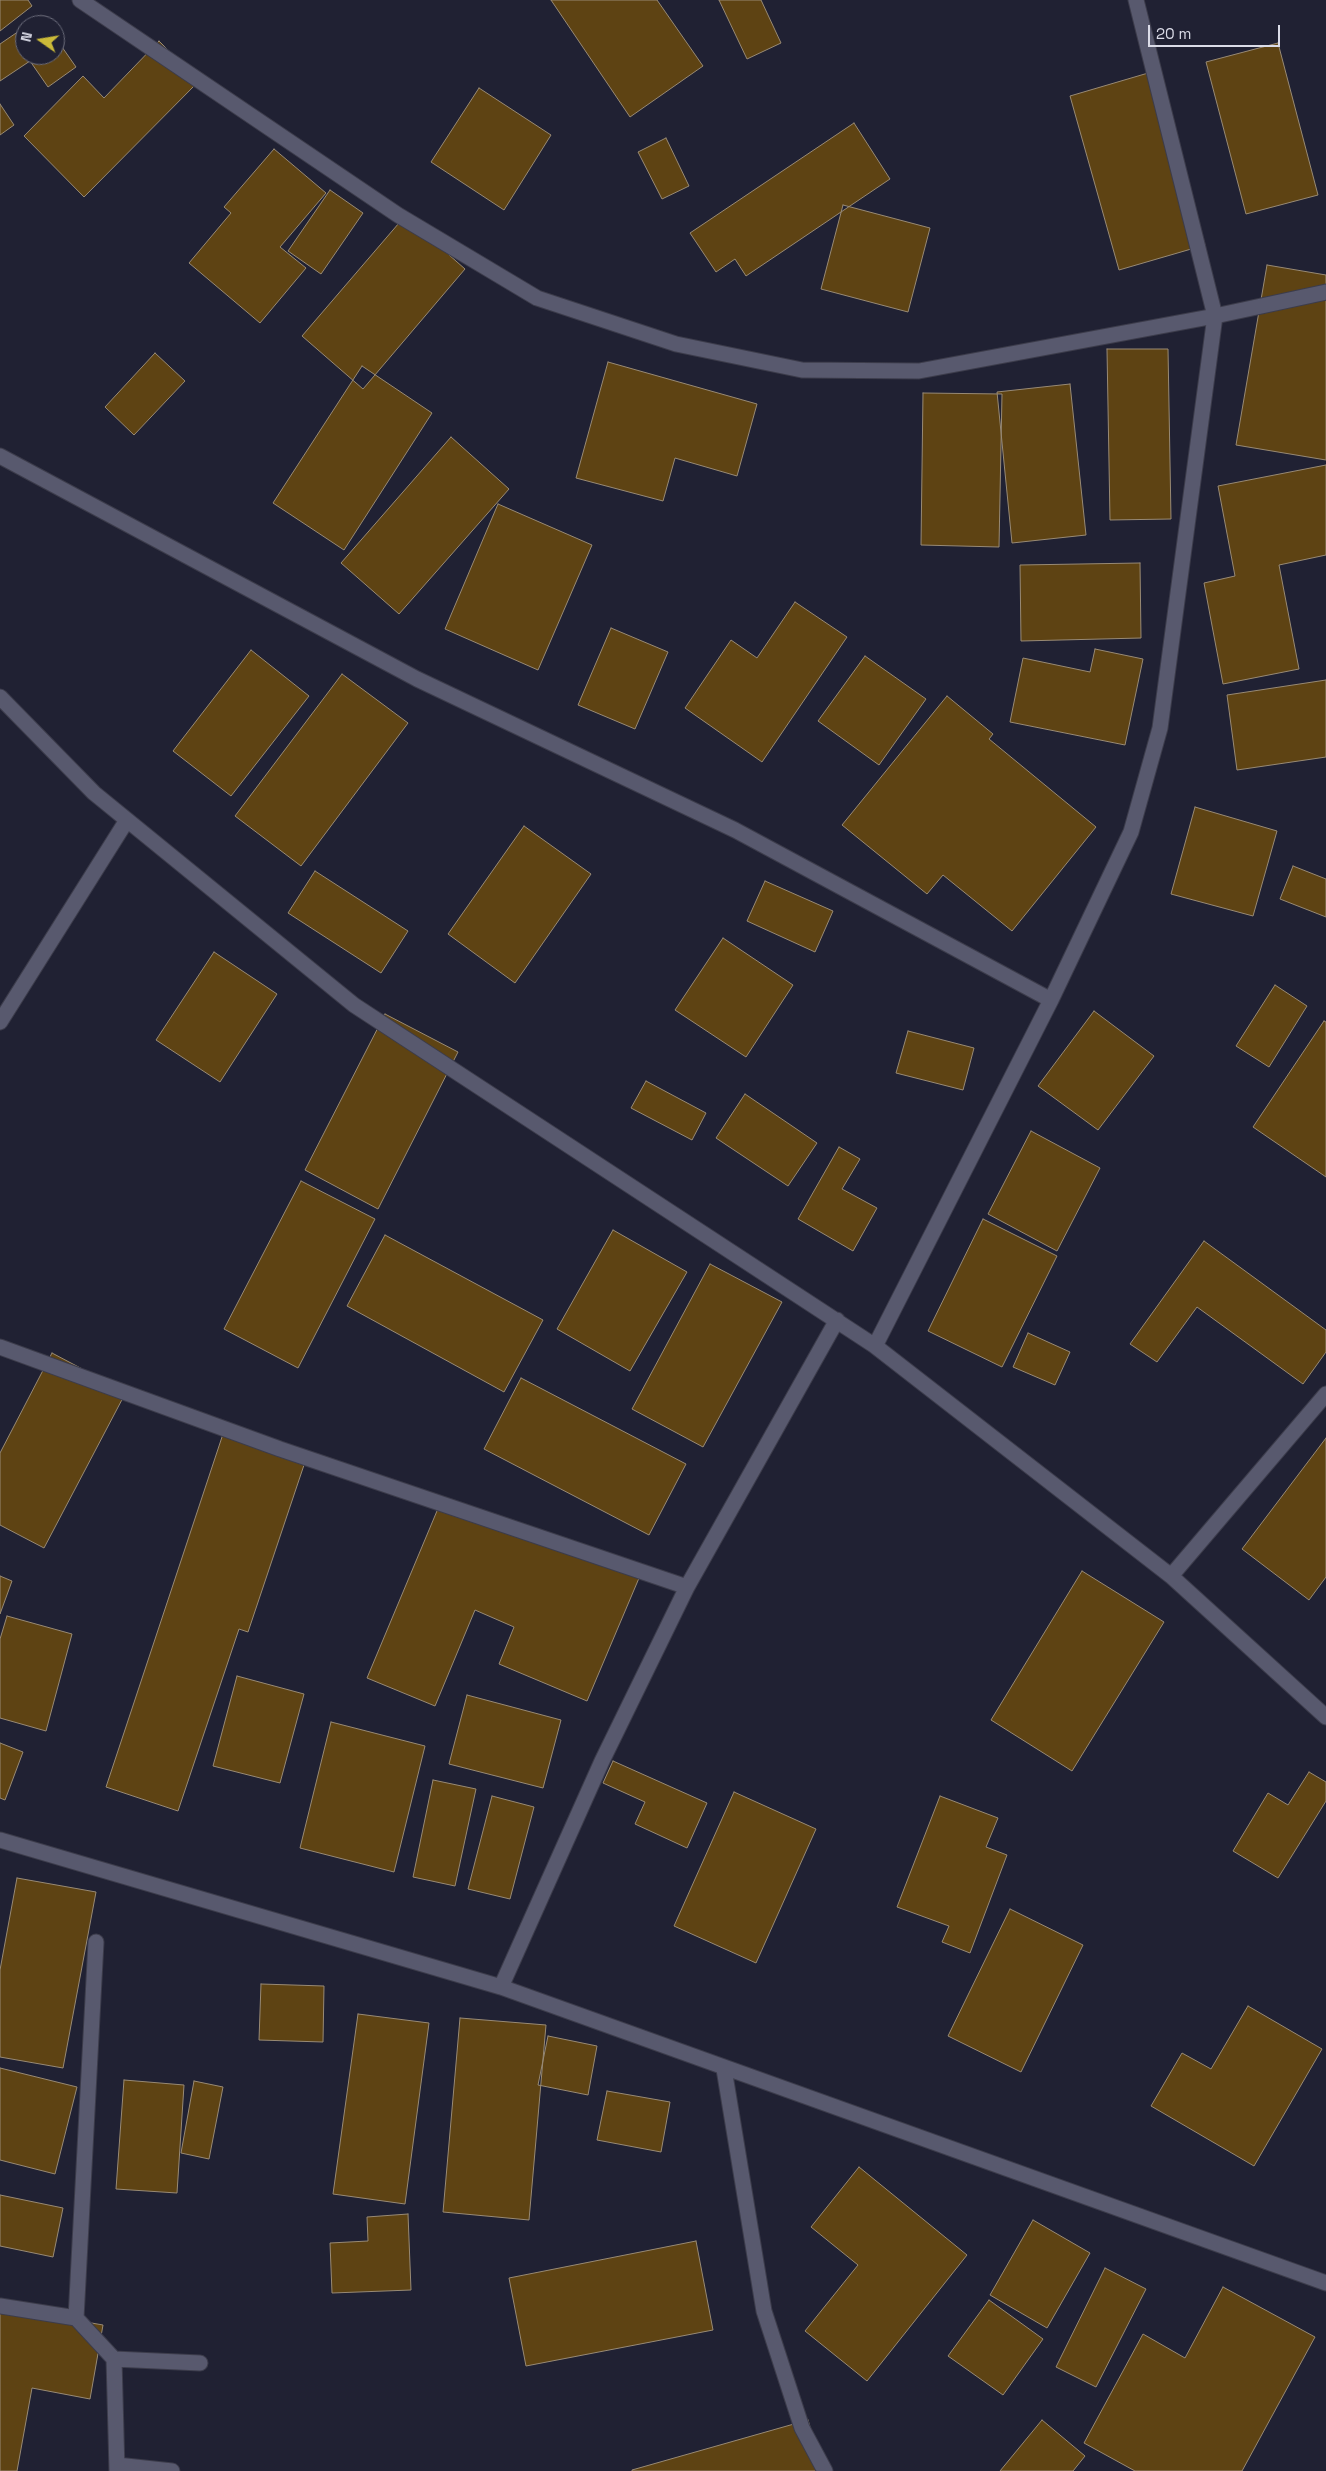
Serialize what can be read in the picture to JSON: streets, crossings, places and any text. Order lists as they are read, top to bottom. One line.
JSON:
{"scale_bar":"20 m","north":"left"}
